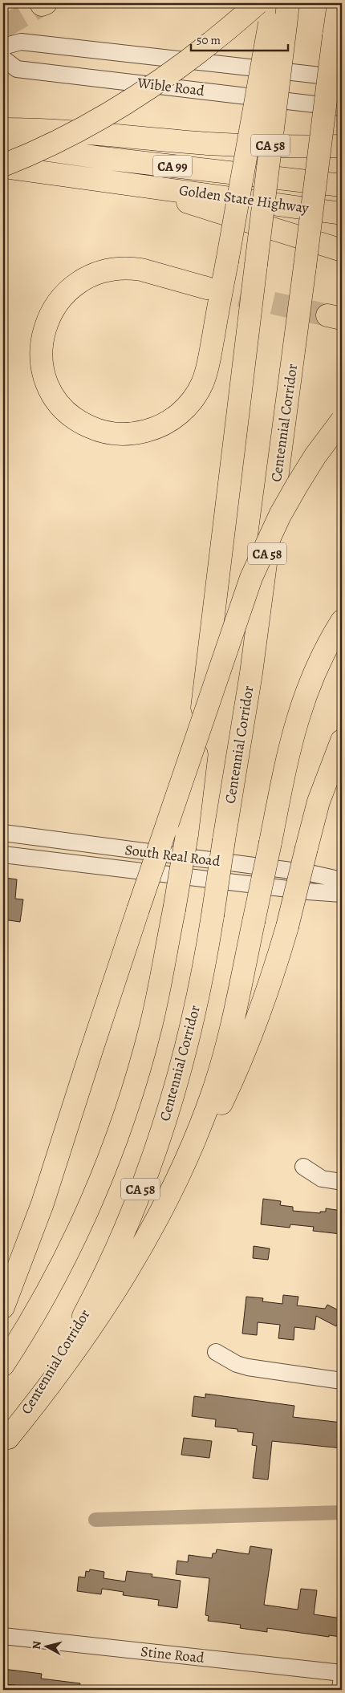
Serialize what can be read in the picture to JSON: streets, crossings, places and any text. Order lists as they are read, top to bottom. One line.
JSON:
{"streets":{"highway":["CA 58","CA 99","Golden State Highway","Centennial Corridor"],"street":["Wible Road","South Real Road","Stine Road"]},"scale_bar":"50 m","north":"left"}
